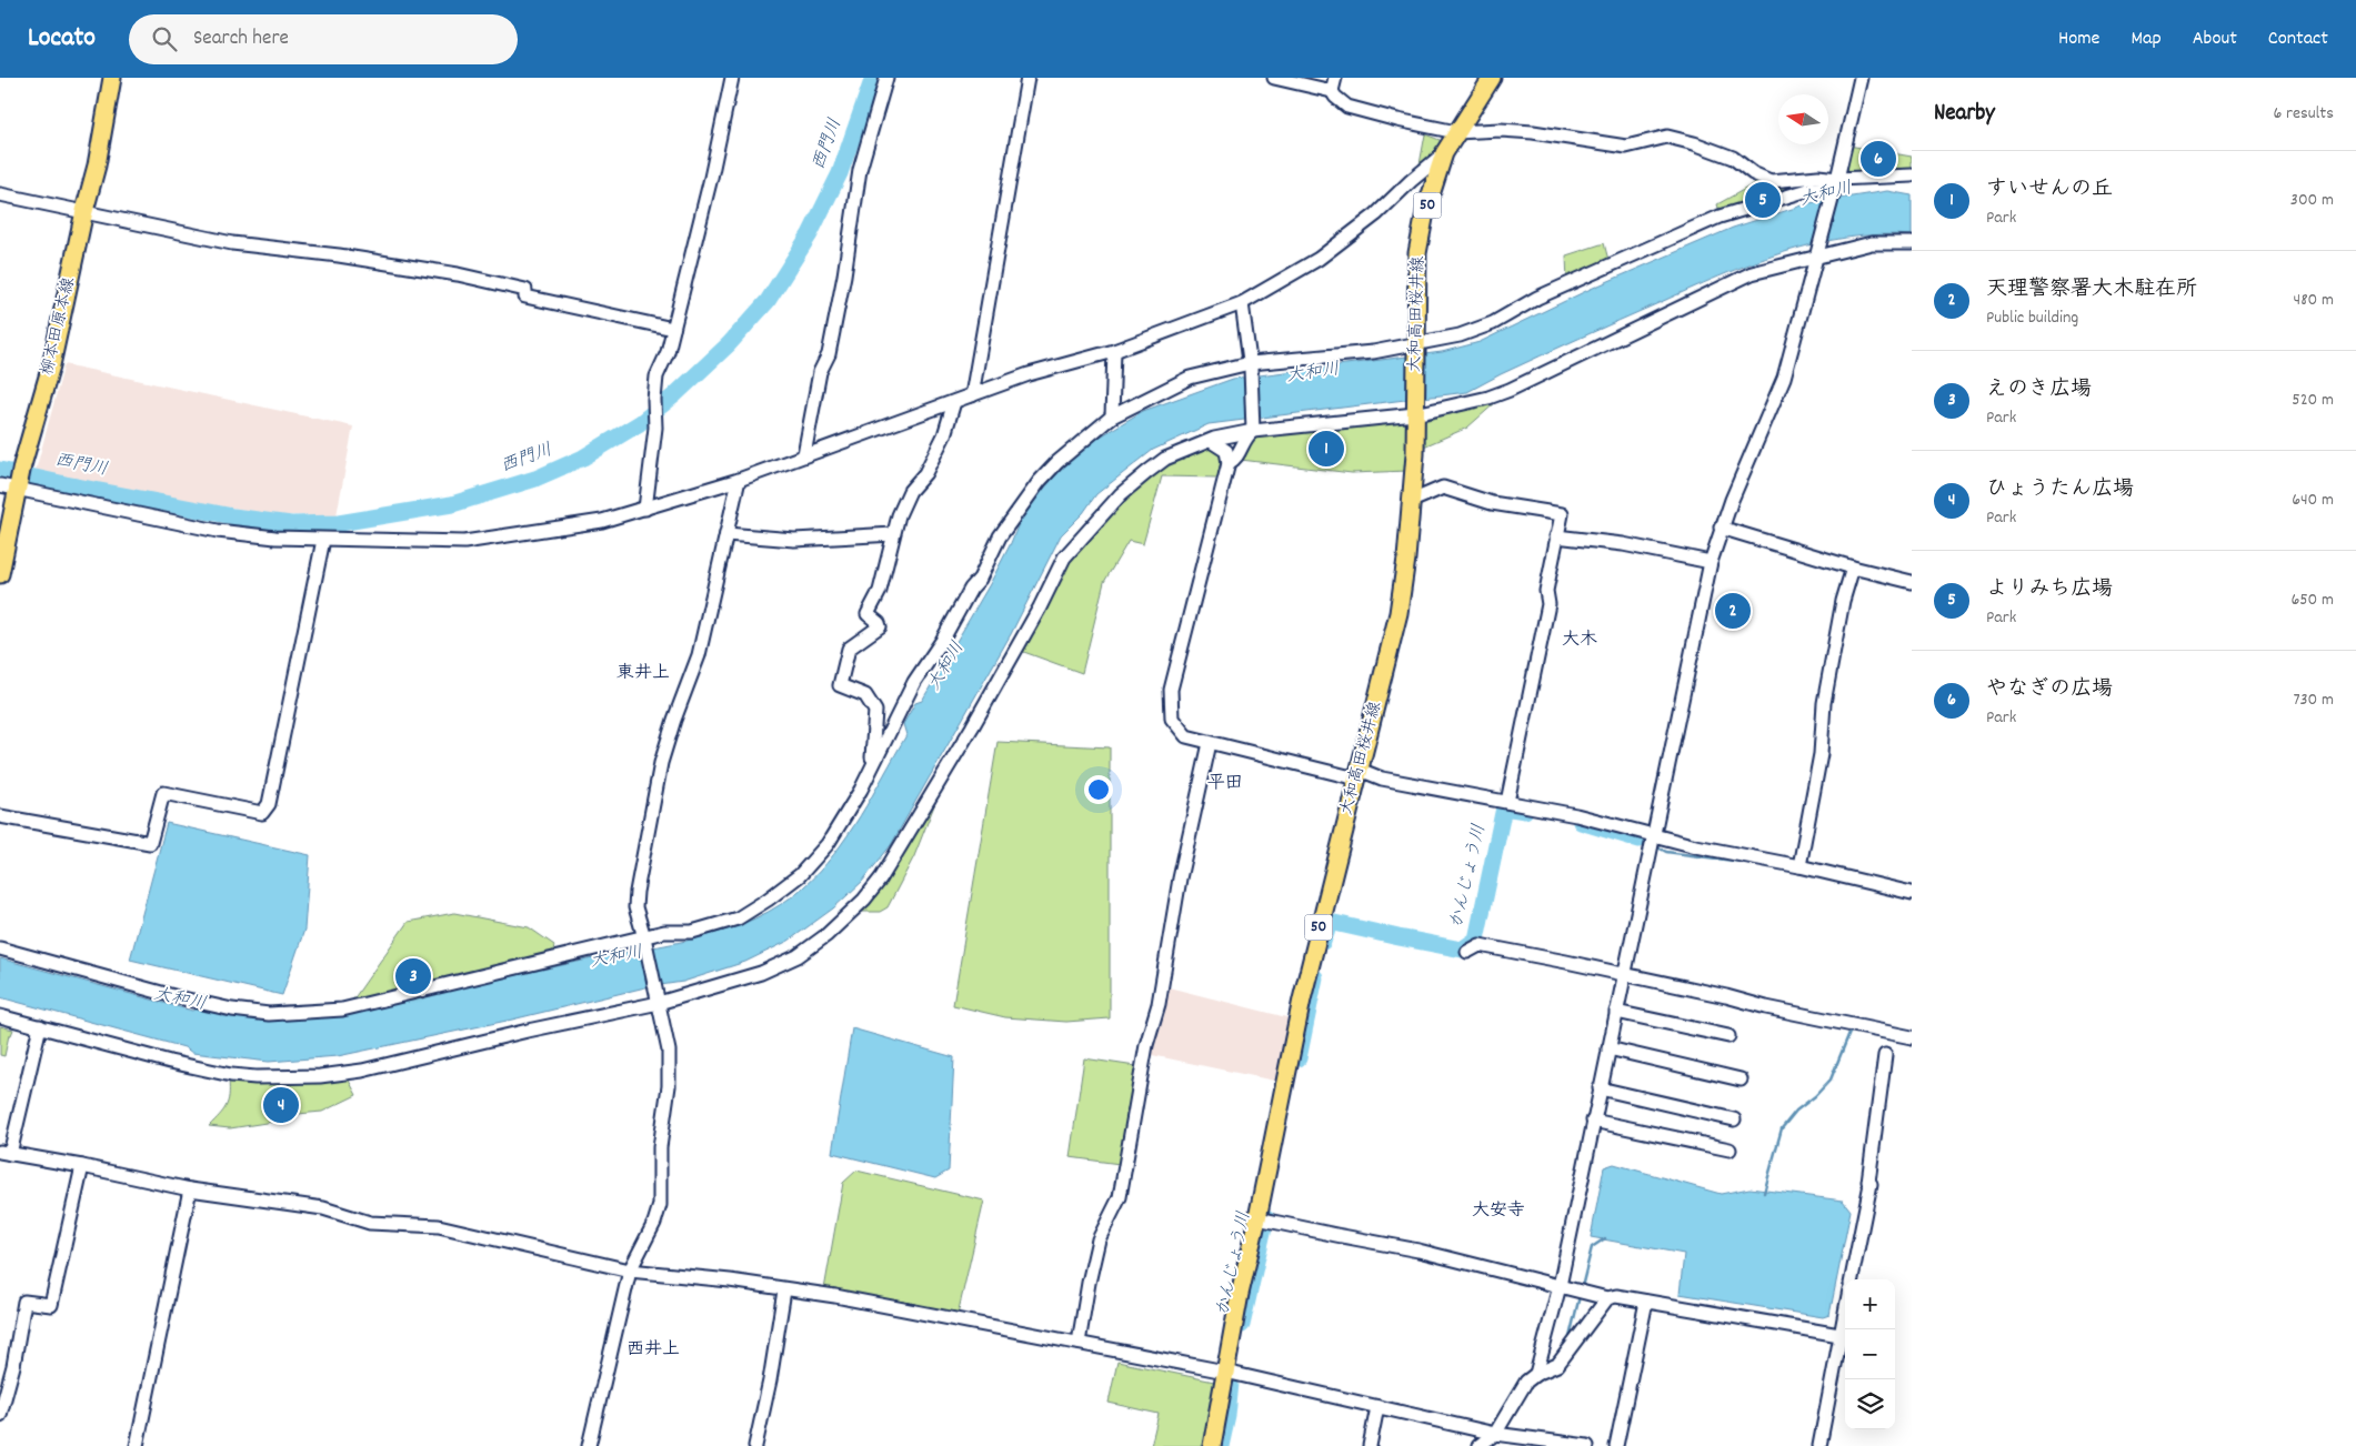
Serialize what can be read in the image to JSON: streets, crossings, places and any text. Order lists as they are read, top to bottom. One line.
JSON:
{"streets":{"main road":["50","大和高田桜井線","柳本田原本線"]},"districts":["大木","東井上","平田","大安寺","西井上"],"water":["西門川","大和川","かんじょう川"],"north":"left","page":{"header":"Locato","search":"Search here","nav":["Home","Map","About","Contact"],"heading":["Nearby","6 results"],"pins":["6","5","1","2","3","4"],"list":[{"mark":"1","name":"すいせんの丘","note":"Park","value":"300 m"},{"mark":"2","name":"天理警察署大木駐在所","note":"Public building","value":"480 m"},{"mark":"3","name":"えのき広場","note":"Park","value":"520 m"},{"mark":"4","name":"ひょうたん広場","note":"Park","value":"640 m"},{"mark":"5","name":"よりみち広場","note":"Park","value":"650 m"},{"mark":"6","name":"やなぎの広場","note":"Park","value":"730 m"}],"map_buttons":["+","−"]}}
